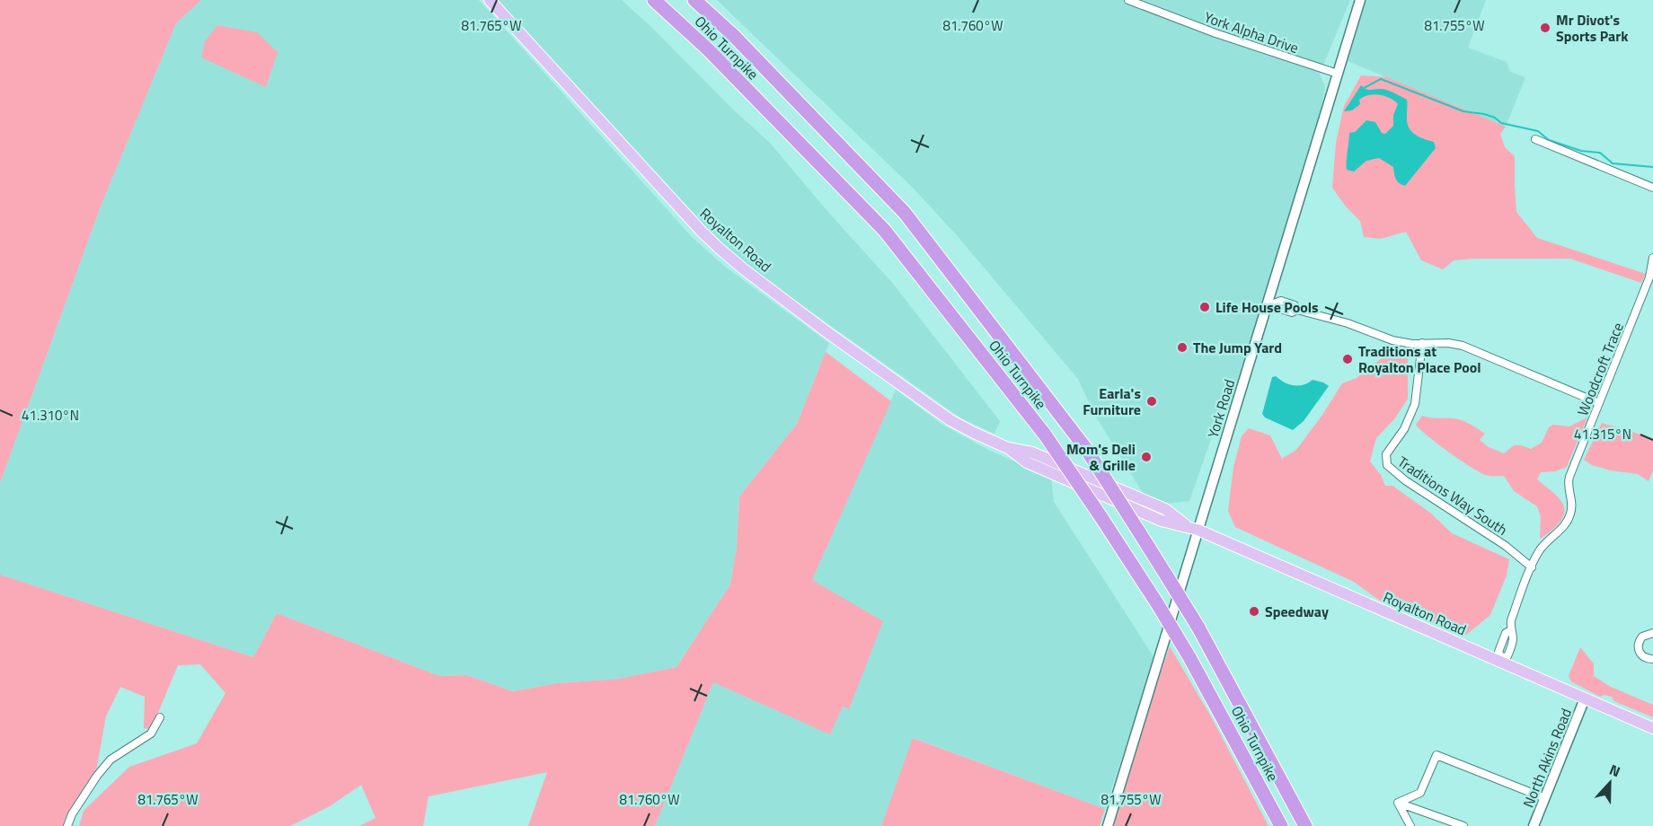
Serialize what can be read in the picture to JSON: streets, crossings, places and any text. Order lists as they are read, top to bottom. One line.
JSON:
{"streets":{"highway":["Ohio Turnpike"],"main road":["Royalton Road"],"street":["York Alpha Drive","Woodcroft Trace","York Road","Traditions Way South","North Akins Road"]},"crossings":[["York Alpha Drive","York Road"],["Royalton Road","Woodcroft Trace"],["Royalton Road","York Road"],["Royalton Road","North Akins Road"],["Woodcroft Trace","Traditions Way South"]],"places":["Mr Divot's Sports Park","Life House Pools","The Jump Yard","Traditions at Royalton Place Pool","Earla's Furniture","Mom's Deli & Grille","Speedway"],"north":"top","coordinates":["81.765°W","81.760°W","81.755°W","41.310°N","41.315°N"]}
